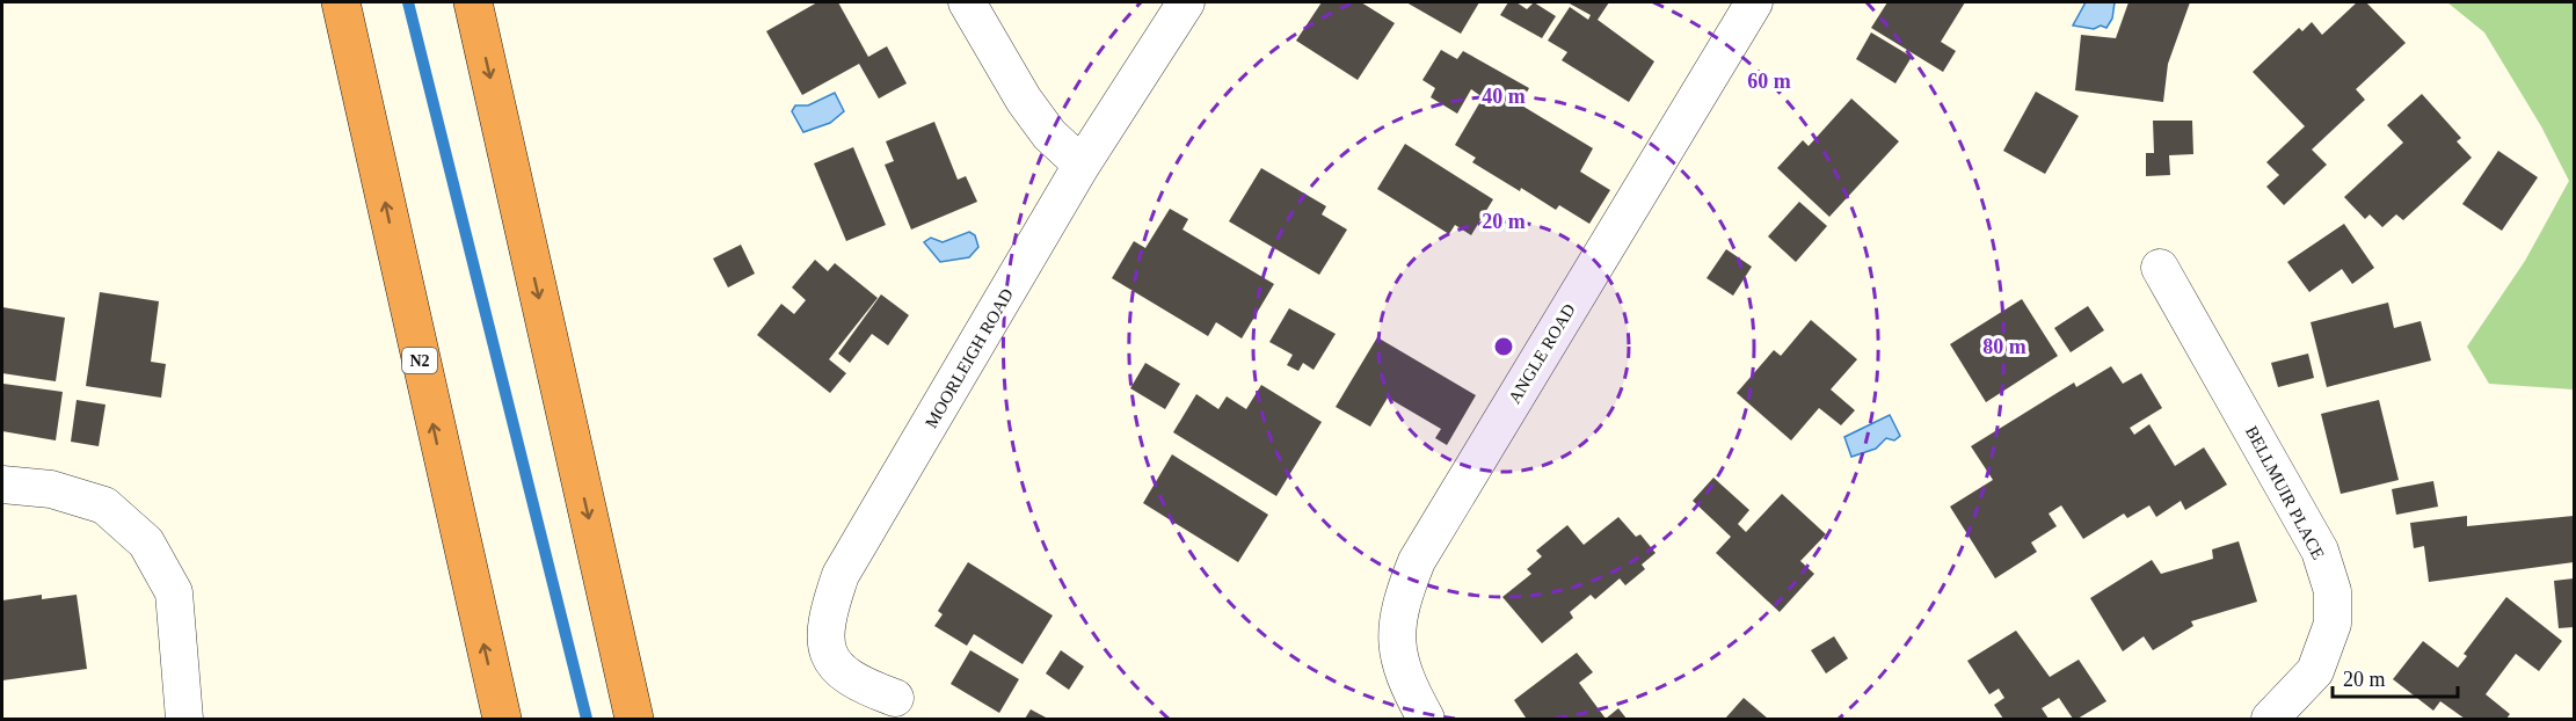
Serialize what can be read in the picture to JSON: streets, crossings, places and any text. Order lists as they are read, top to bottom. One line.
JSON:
{"streets":{"highway":["N2"],"street":["ANGLE ROAD","MOORLEIGH ROAD","BELLMUIR PLACE"]},"scale_bar":"20 m","rings":["60 m","40 m","20 m","80 m"]}
